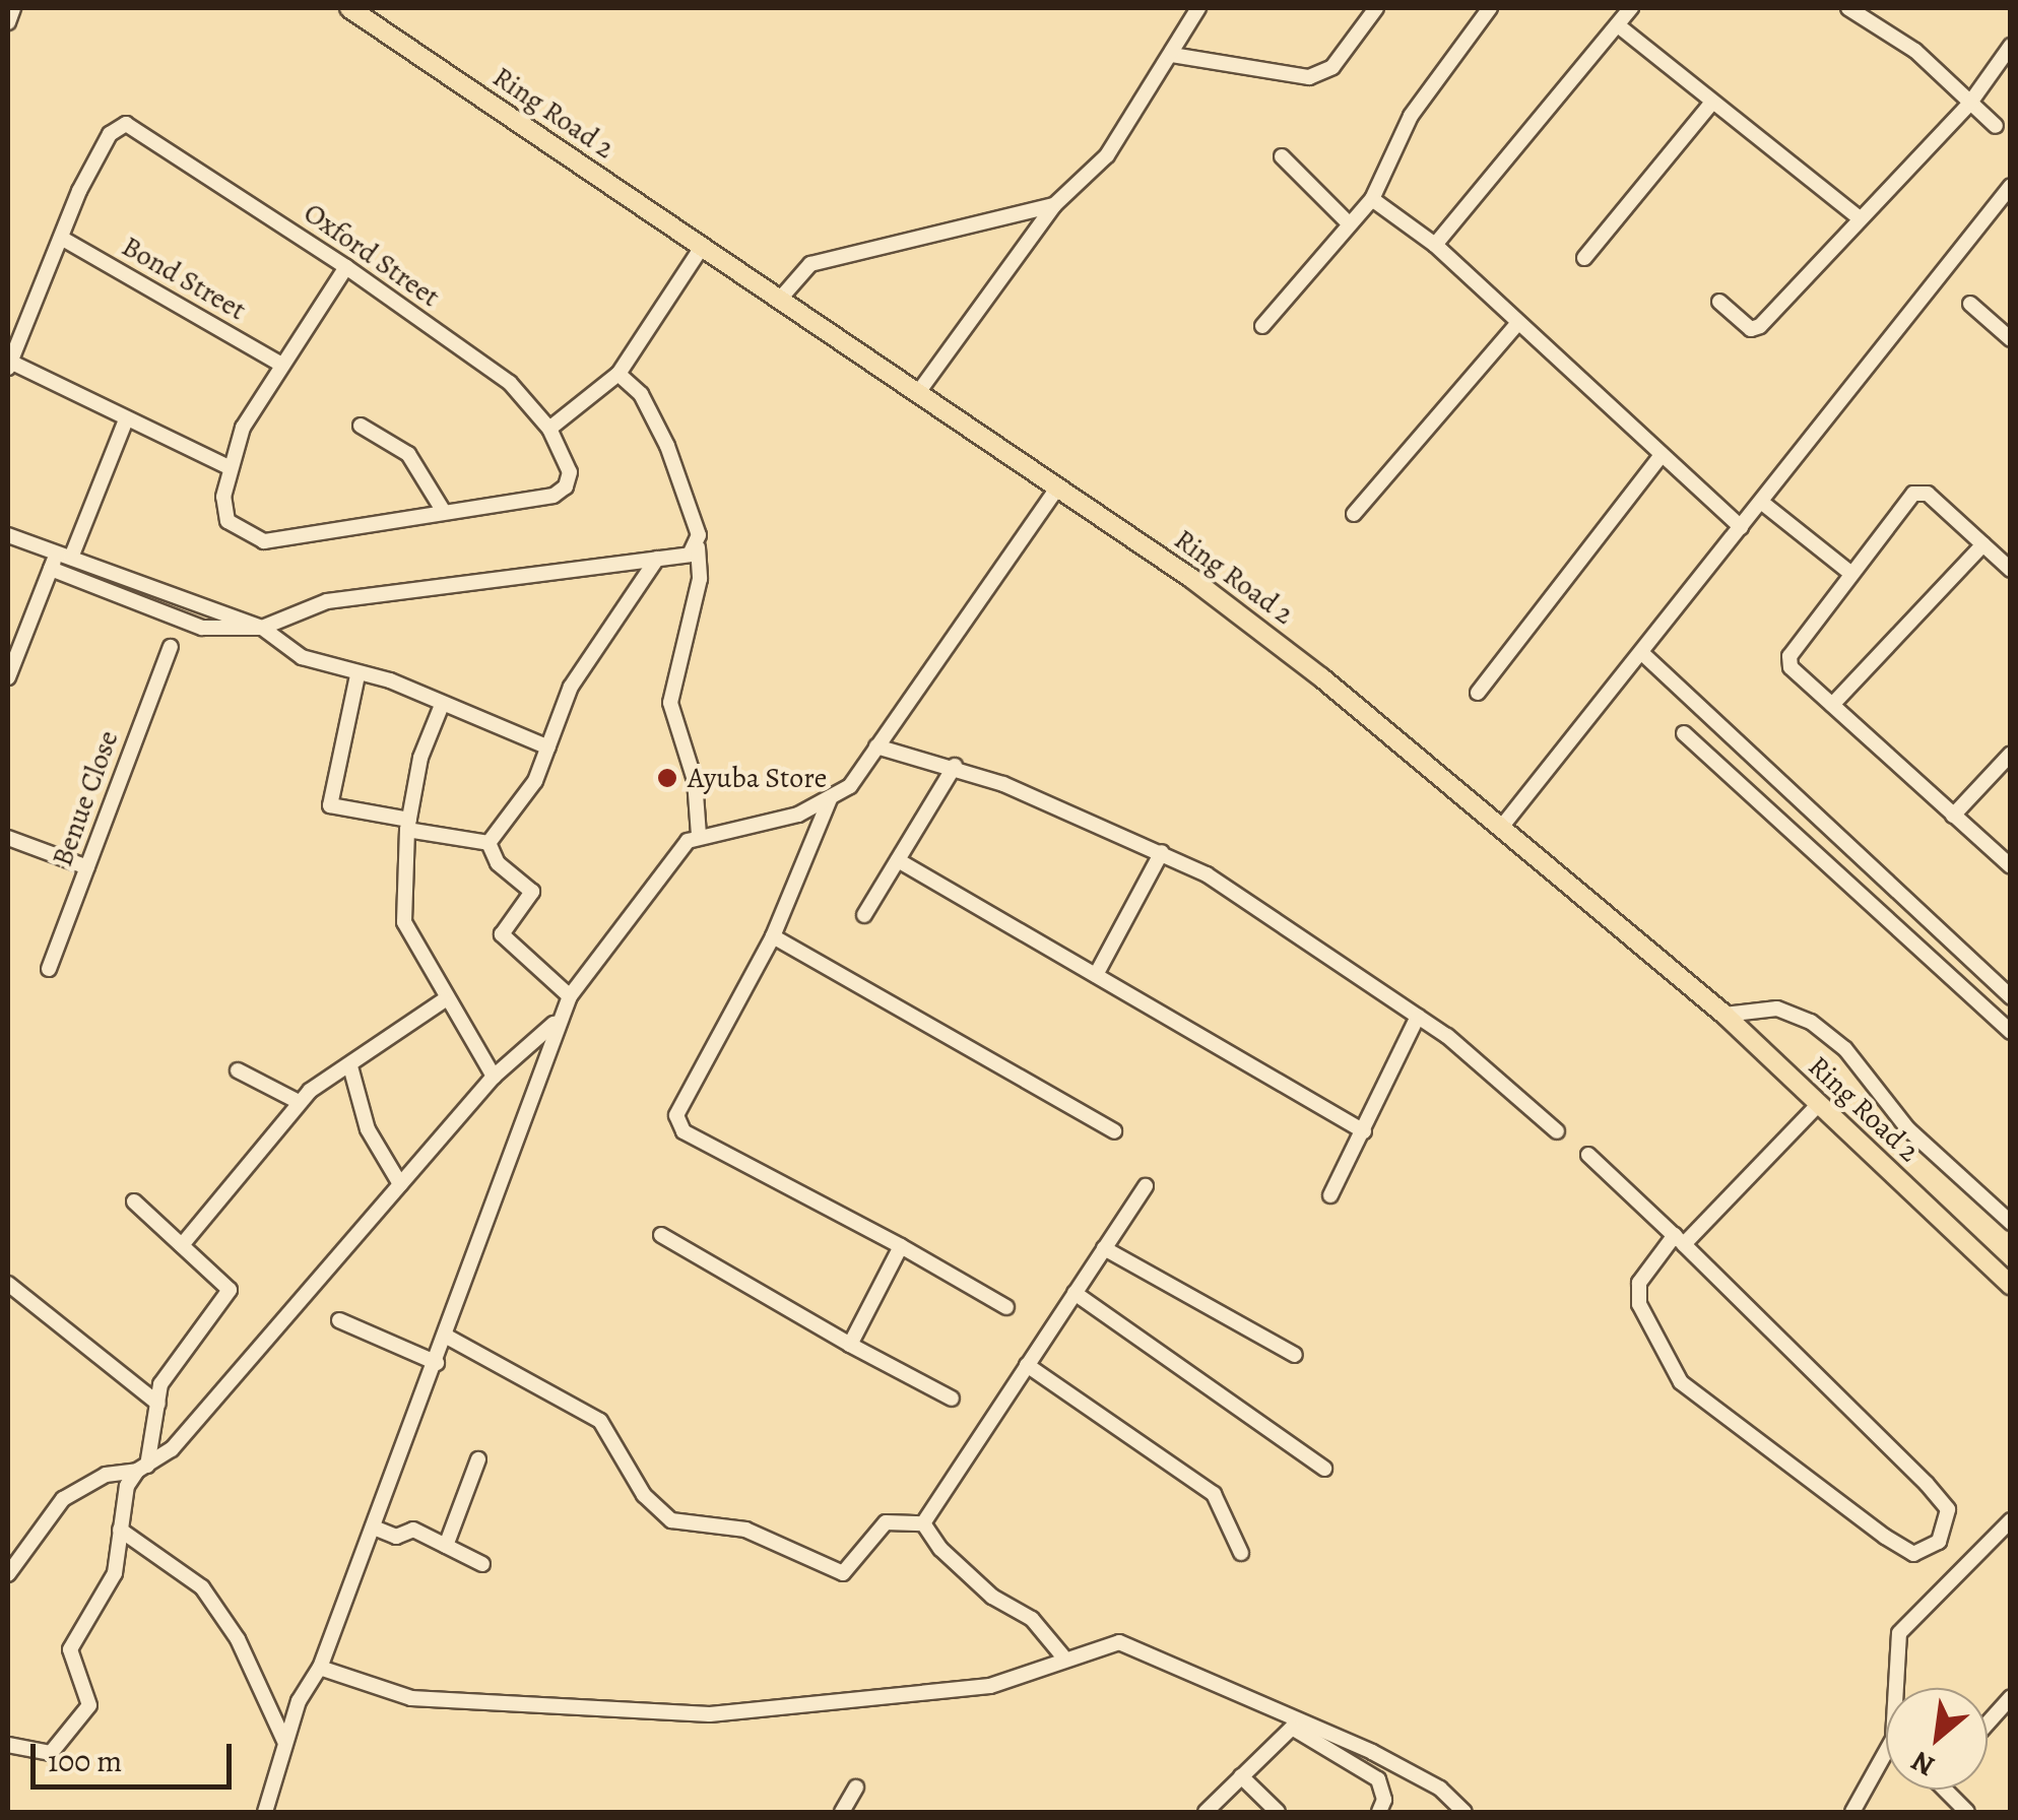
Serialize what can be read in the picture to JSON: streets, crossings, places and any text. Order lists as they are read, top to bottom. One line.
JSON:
{"streets":{"main road":["Ring Road 2"],"street":["Oxford Street","Bond Street","Benue Close"]},"crossings":[["Oxford Street","Bond Street"]],"places":["Ayuba Store"],"scale_bar":"100 m","north":"bottom left"}
